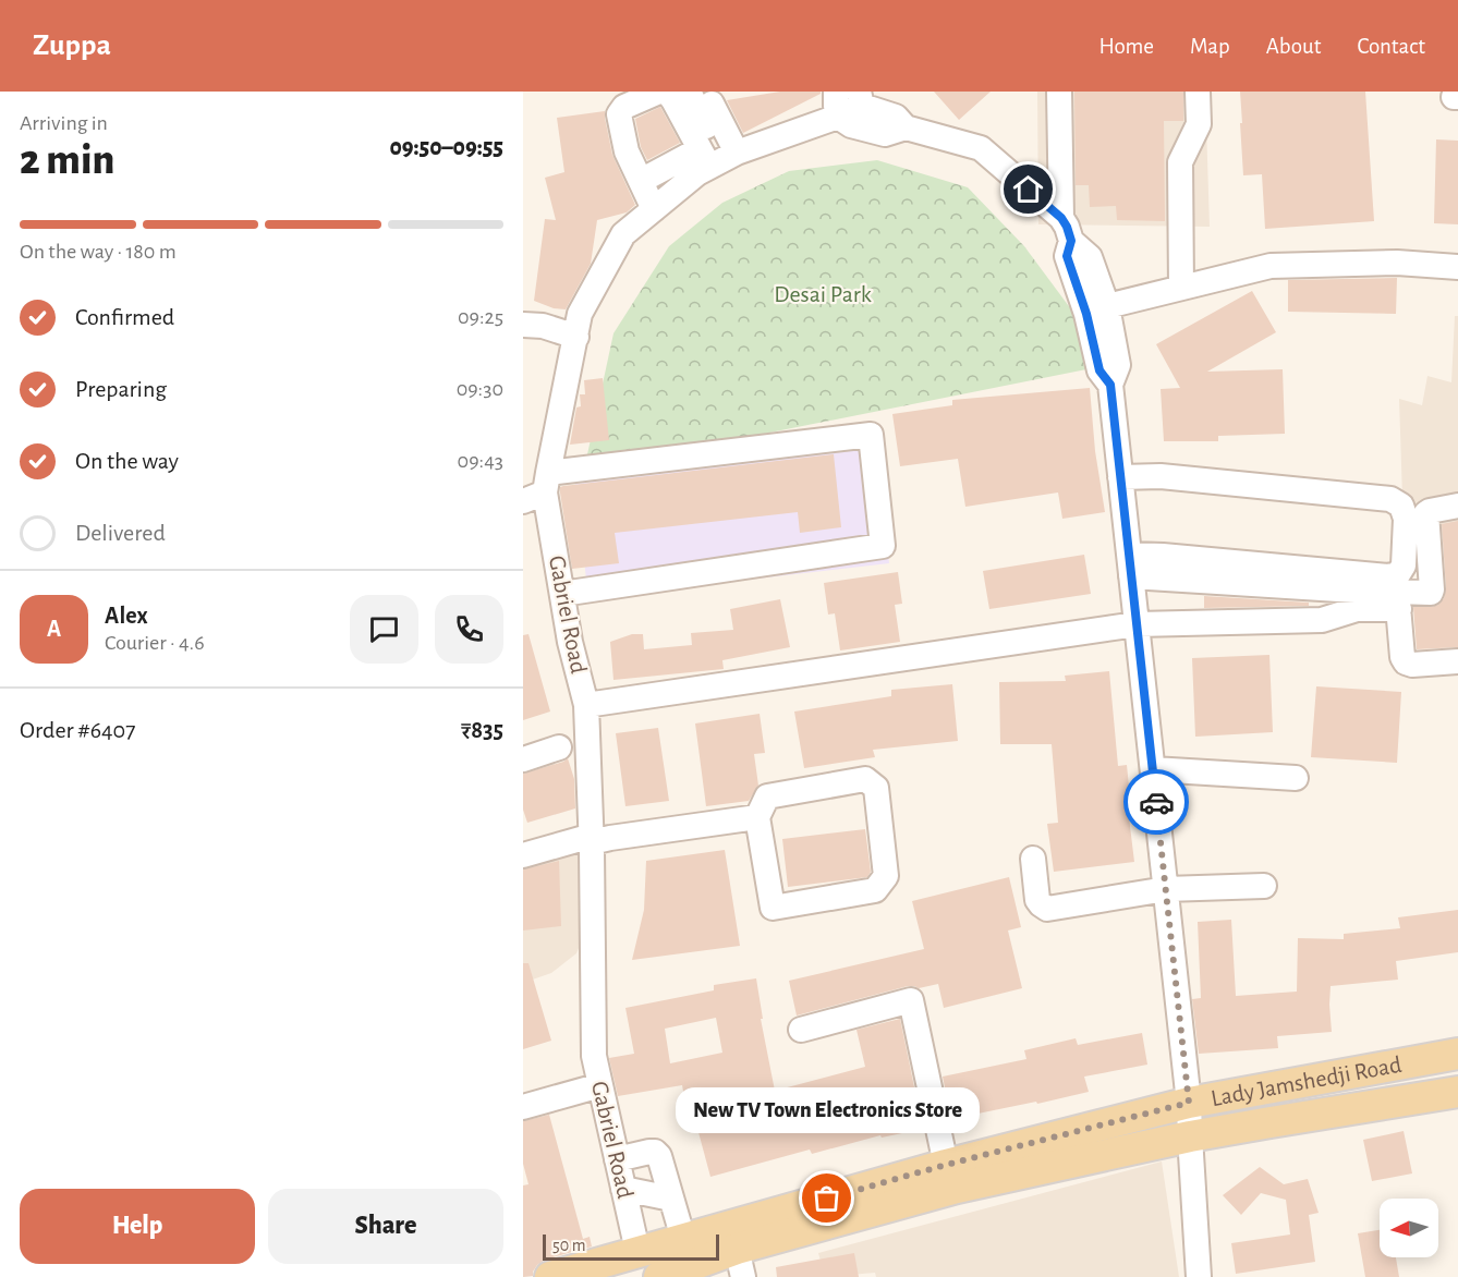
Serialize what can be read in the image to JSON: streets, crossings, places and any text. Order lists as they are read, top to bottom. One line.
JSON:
{"streets":{"main road":["Lady Jamshedji Road"],"street":["Gabriel Road"]},"crossings":[["Gabriel Road","Lady Jamshedji Road"]],"parks":["Desai Park"],"places":["New TV Town Electronics Store"],"scale_bar":"50 m","north":"left","page":{"header":"Zuppa","nav":["Home","Map","About","Contact"],"heading":["2 min","Arriving in","09:50–09:55"],"panel":["Alex","Courier · 4.6","Order #6407","₹835"],"bar":"On the way · 180 m","list":[["Confirmed","09:25"],["Preparing","09:30"],["On the way","09:43"],"Delivered"],"round":"A","bubble":"New TV Town Electronics Store","buttons":["Help","Share"],"scale":"50 m"}}
